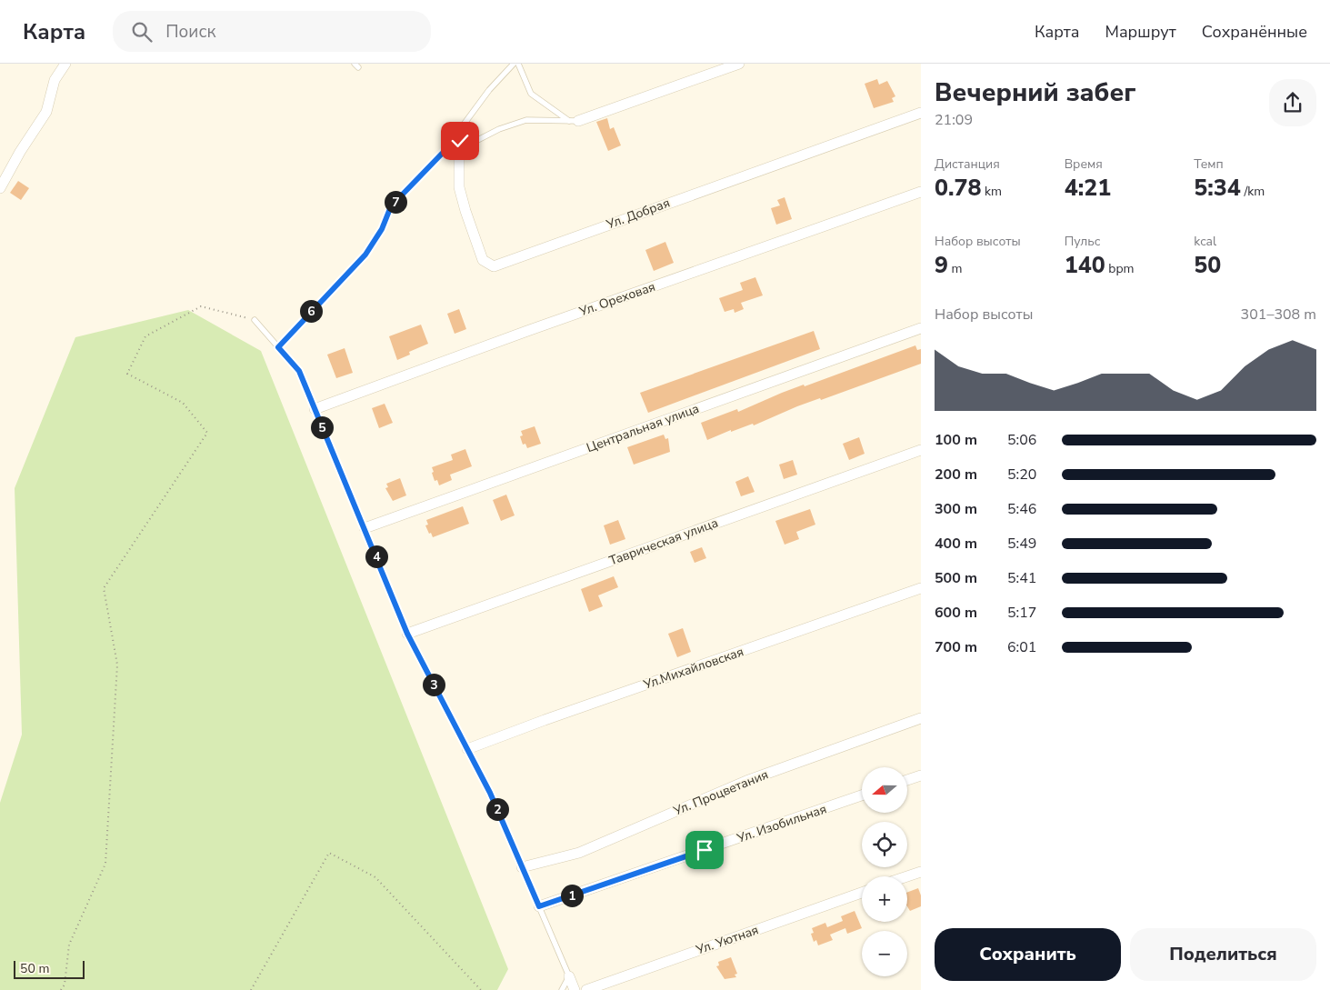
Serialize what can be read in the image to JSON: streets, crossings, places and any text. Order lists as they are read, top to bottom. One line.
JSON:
{"streets":{"street":["Ул. Добрая","Ул. Ореховая","Центральная улица","Таврическая улица","Ул.Михайловская","Ул. Процветания","Ул. Изобильная","Ул. Уютная"]},"scale_bar":"50 m","north":"left","page":{"header":"Карта","search":"Поиск","nav":["Карта","Маршрут","Сохранённые"],"heading":["Вечерний забег","21:09"],"stats":[["Дистанция","0.78 km"],["Время","4:21"],["Темп","5:34 /km"],["Набор высоты","9 m"],["Пульс","140 bpm"],["kcal","50"]],"pins":["7","6","5","4","3","2","1"],"chart":["Набор высоты","301–308 m"],"list":[{"name":"100 m","note":"5:06"},{"name":"200 m","note":"5:20"},{"name":"300 m","note":"5:46"},{"name":"400 m","note":"5:49"},{"name":"500 m","note":"5:41"},{"name":"600 m","note":"5:17"},{"name":"700 m","note":"6:01"}],"map_buttons":["+","−"],"buttons":["Сохранить","Поделиться"],"scale":"50 m"}}
